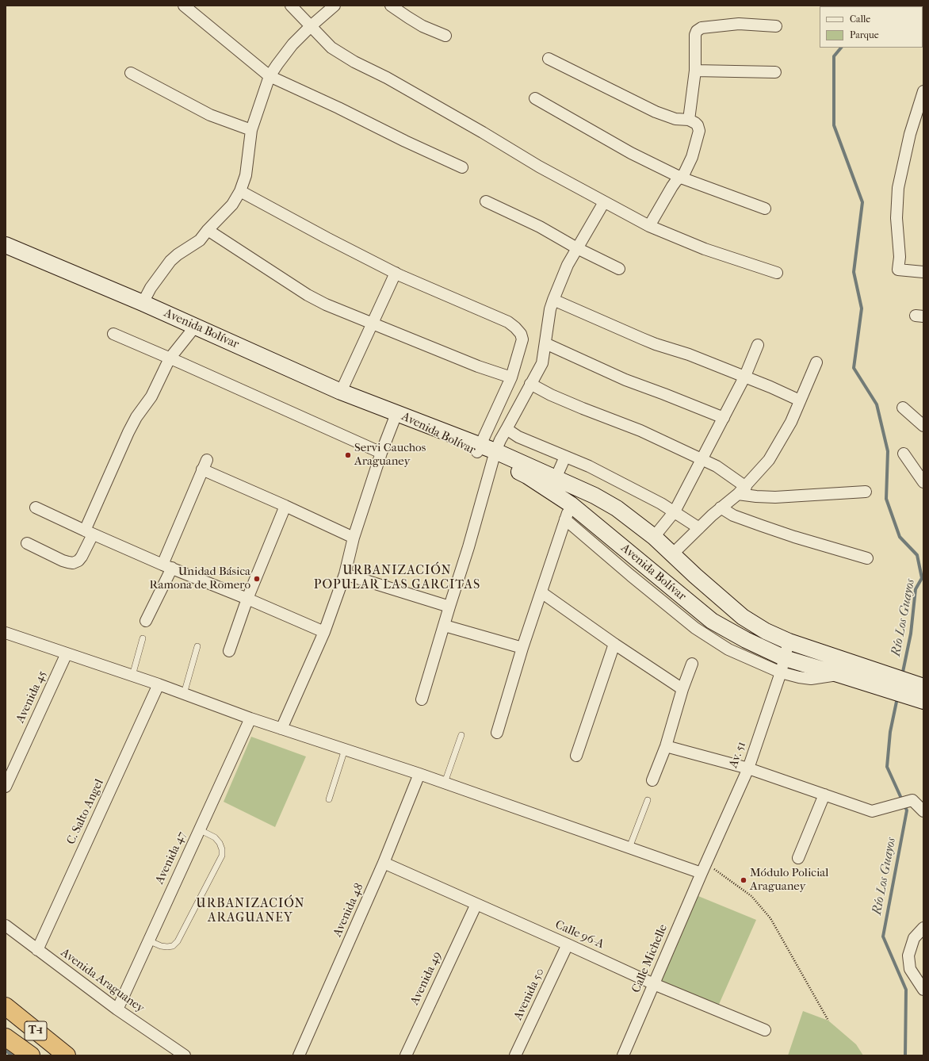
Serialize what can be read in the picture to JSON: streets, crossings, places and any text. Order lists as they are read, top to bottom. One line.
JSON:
{"streets":{"highway":["T-1"],"main road":["Avenida Bolívar"],"street":["Avenida 45","Av. 51","C. Salto Angel","Avenida 47","Avenida 48","Calle 96-A","Calle Michelle","Avenida 49","Avenida Araguaney","Avenida 50"]},"crossings":[["Avenida Bolívar","Av. 51"],["Av. 51","Calle Michelle"],["C. Salto Angel","Avenida Araguaney"],["Avenida 47","Avenida Araguaney"],["Avenida 48","Calle 96-A"],["Calle 96-A","Calle Michelle"],["Calle 96-A","Avenida 49"],["Calle 96-A","Avenida 50"]],"districts":["URBANIZACIÓN POPULAR LAS GARCITAS","URBANIZACIÓN ARAGUANEY"],"water":["Río Los Guayos"],"places":["Servi Cauchos Araguaney","Unidad Básica Ramona de Romero","Módulo Policial Araguaney"],"legend":["Calle","Parque"]}
